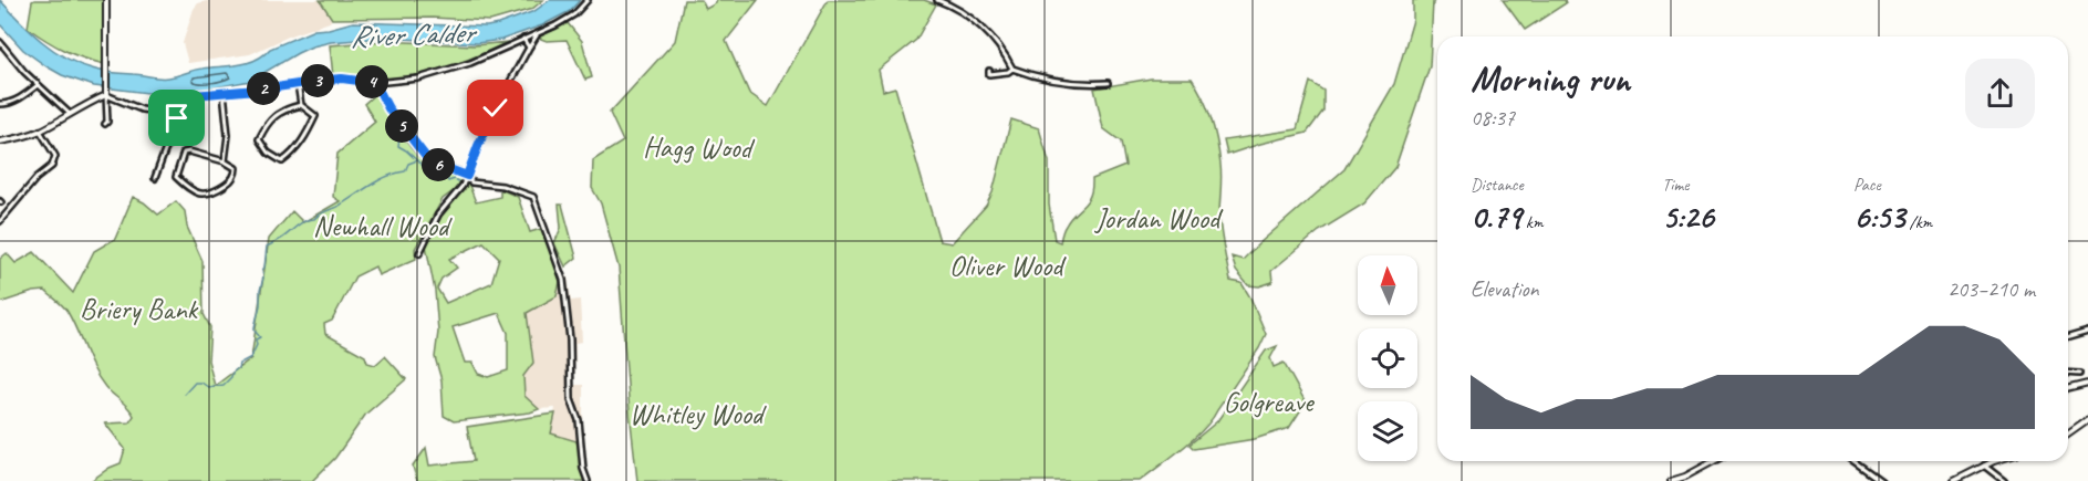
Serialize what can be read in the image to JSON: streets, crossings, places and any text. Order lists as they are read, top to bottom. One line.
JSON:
{"water":["River Calder"],"parks":["Hagg Wood","Jordan Wood","Newhall Wood","Oliver Wood","Briery Bank","Golgreave","Whitley Wood"],"north":"top","page":{"heading":["Morning run","08:37"],"pins":["3","4","2","5","6"],"stats":[["Distance","0.79 km"],["Time","5:26"],["Pace","6:53 /km"]],"chart":["Elevation","203–210 m"]}}
